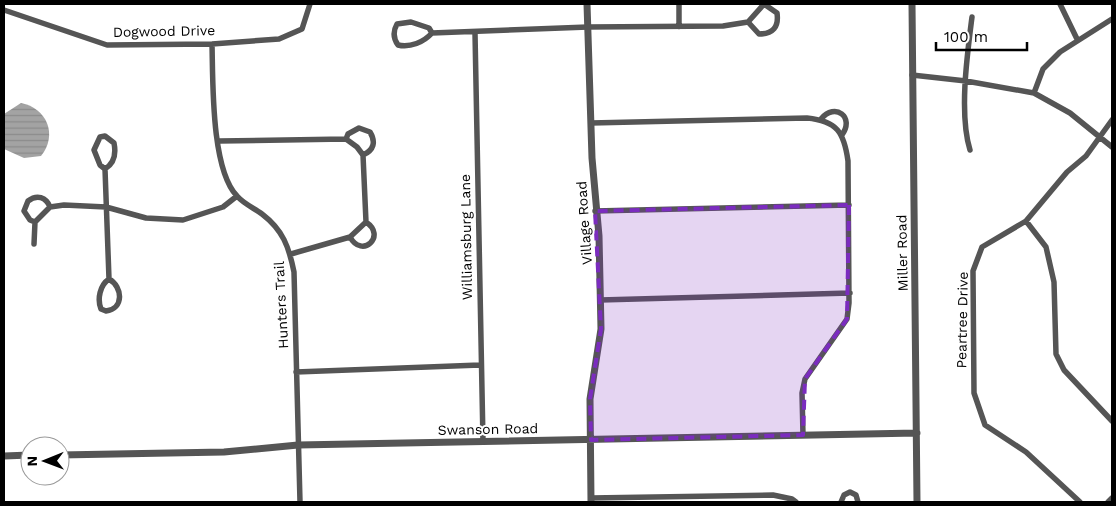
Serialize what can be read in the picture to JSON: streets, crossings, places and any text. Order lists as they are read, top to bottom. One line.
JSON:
{"streets":{"street":["Dogwood Drive","Village Road","Williamsburg Lane","Miller Road","Hunters Trail","Peartree Drive","Swanson Road"]},"crossings":[["Dogwood Drive","Hunters Trail"],["Village Road","Swanson Road"],["Williamsburg Lane","Swanson Road"],["Miller Road","Swanson Road"],["Hunters Trail","Swanson Road"]],"scale_bar":"100 m","north":"left"}
